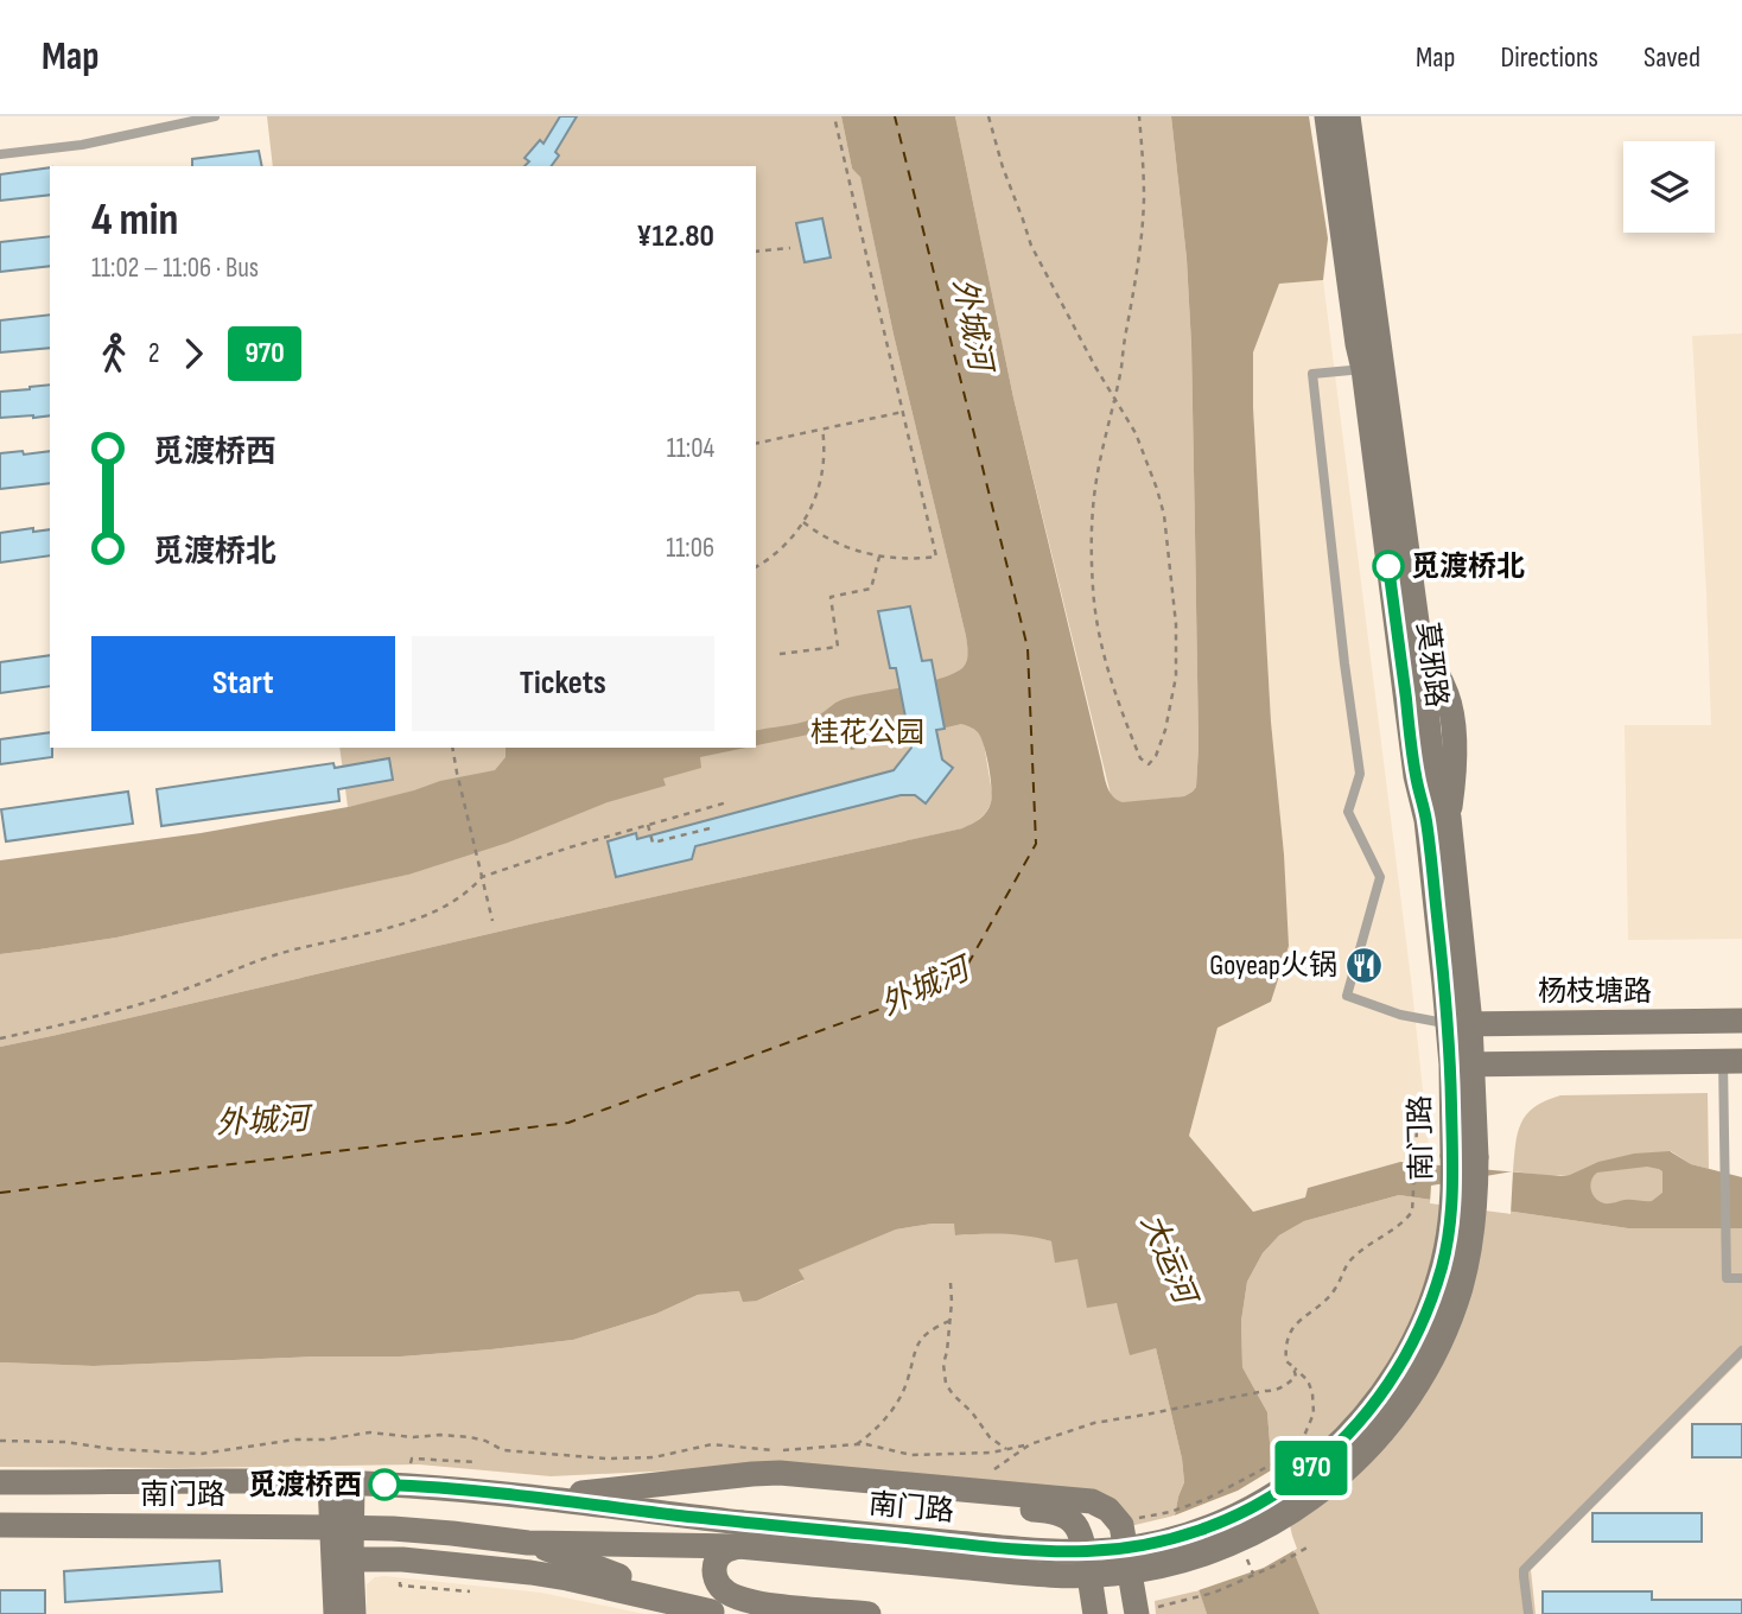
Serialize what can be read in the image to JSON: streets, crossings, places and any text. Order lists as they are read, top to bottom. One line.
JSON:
{"streets":{"main road":["莫邪路","杨枝塘路","南门路"]},"crossings":[["莫邪路","杨枝塘路"],["莫邪路","南门路"],["杨枝塘路","南门路"]],"water":["外城河","大运河"],"parks":["桂花公园"],"places":{"other":["觅渡桥北","觅渡桥西"],"restaurant":["Goyeap火锅"]},"lines":["bus line 970"],"page":{"header":"Map","nav":["Map","Directions","Saved"],"on_map":"970","heading":["4 min","11:02 – 11:06 · Bus","¥12.80"],"legs":["2","970"],"list":[{"name":"觅渡桥西","value":"11:04"},{"name":"觅渡桥北","value":"11:06"}],"buttons":["Start","Tickets"]}}
